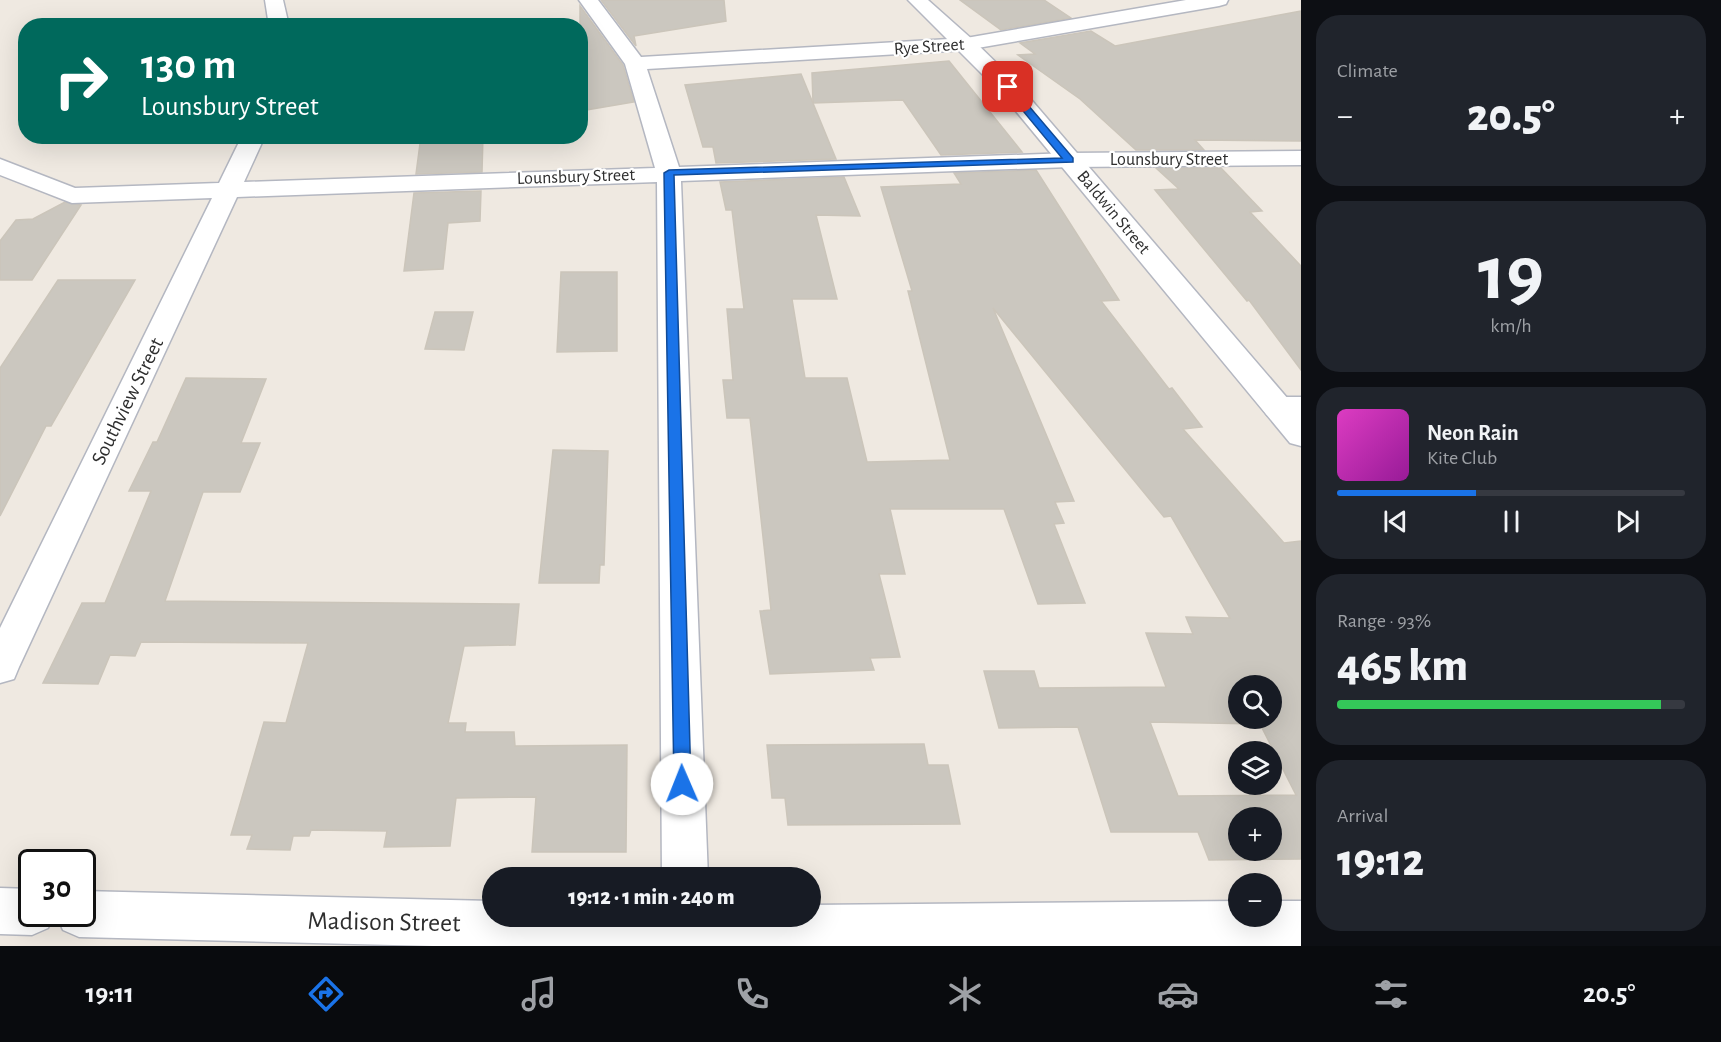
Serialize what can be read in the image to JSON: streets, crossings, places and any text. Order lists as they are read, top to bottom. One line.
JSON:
{"streets":{"street":["Rye Street","Lounsbury Street","Baldwin Street","Southview Street","Madison Street"]},"crossings":[["Rye Street","Baldwin Street"],["Lounsbury Street","Baldwin Street"],["Lounsbury Street","Southview Street"]],"page":{"tile":["Climate",["19","km/h"],["Range · 93%","465 km"],["Arrival","19:12"]],"turn":["130 m","Lounsbury Street"],"heat":["−","20.5°","+"],"song":["Neon Rain","Kite Club"],"map_buttons":["+","−"],"limit":"30","trip":"19:12 · 1 min · 240 m","tabs":["19:11","20.5°"]}}
